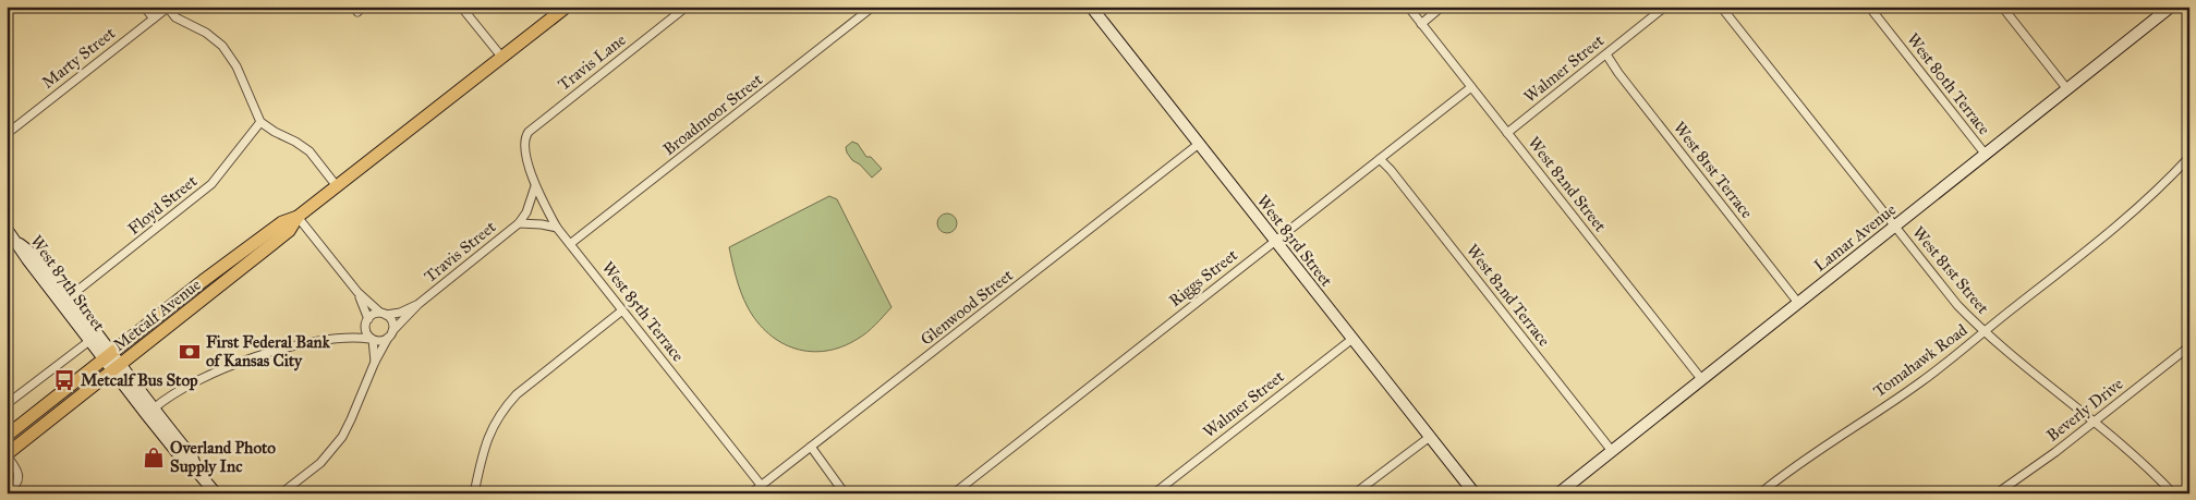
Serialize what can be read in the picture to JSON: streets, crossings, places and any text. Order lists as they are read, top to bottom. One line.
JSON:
{"streets":{"main road":["Metcalf Avenue"],"street":["Marty Street","Travis Lane","Walmer Street","West 80th Terrace","Broadmoor Street","West 81st Terrace","West 82nd Street","Floyd Street","Lamar Avenue","West 83rd Street","Travis Street","West 81st Street","Riggs Street","West 87th Street","West 82nd Terrace","Glenwood Street","West 85th Terrace","Tomahawk Road","Beverly Drive"]},"crossings":[["Travis Lane","West 85th Terrace"],["Walmer Street","West 81st Terrace"],["Walmer Street","West 82nd Street"],["Walmer Street","West 83rd Street"],["West 80th Terrace","Lamar Avenue"],["Broadmoor Street","West 85th Terrace"],["West 81st Terrace","Lamar Avenue"],["West 82nd Street","Lamar Avenue"],["West 82nd Street","Riggs Street"],["Floyd Street","West 87th Street"],["Lamar Avenue","West 81st Street"],["Lamar Avenue","West 82nd Terrace"],["West 83rd Street","Riggs Street"],["West 83rd Street","Glenwood Street"],["Travis Street","West 85th Terrace"],["West 81st Street","Tomahawk Road"],["West 81st Street","Beverly Drive"],["Riggs Street","West 82nd Terrace"],["West 87th Street","Metcalf Avenue"],["Glenwood Street","West 85th Terrace"]],"places":{"bank":["First Federal Bank of Kansas City"],"bus stop":["Metcalf Bus Stop"],"shop":["Overland Photo Supply Inc"]}}
